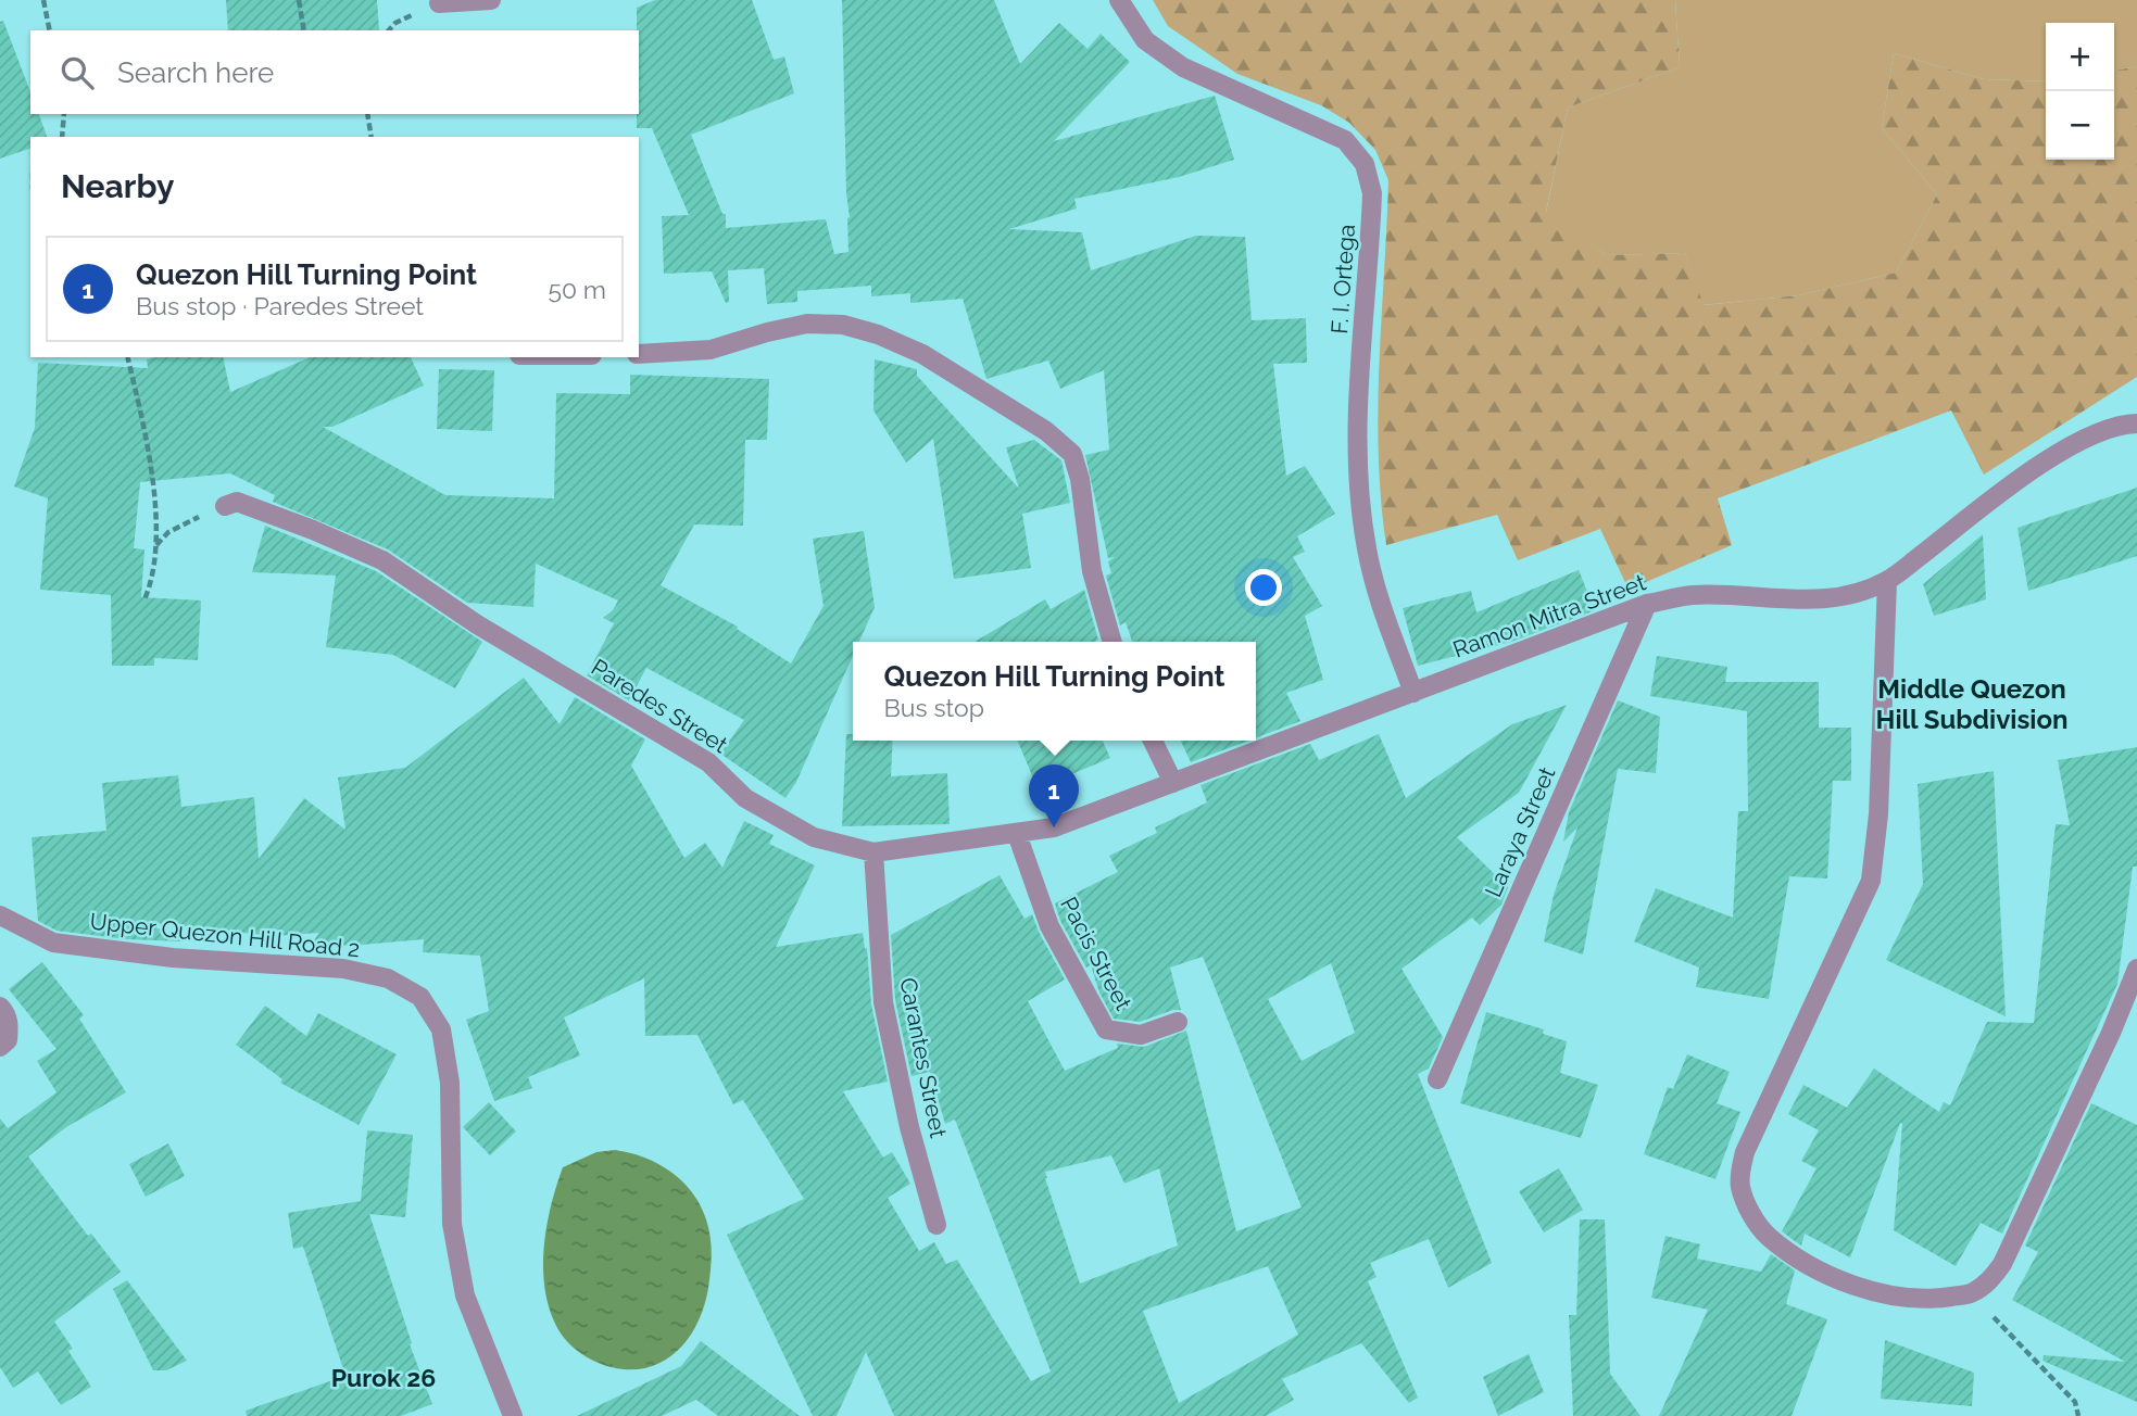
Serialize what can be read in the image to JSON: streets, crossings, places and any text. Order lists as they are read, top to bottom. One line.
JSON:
{"streets":{"street":["F. I. Ortega","Ramon Mitra Street","Paredes Street","Laraya Street","Upper Quezon Hill Road 2","Pacis Street","Carantes Street"]},"crossings":[["F. I. Ortega","Ramon Mitra Street"],["Ramon Mitra Street","Paredes Street"],["Ramon Mitra Street","Laraya Street"],["Paredes Street","Pacis Street"],["Paredes Street","Carantes Street"]],"districts":["Middle Quezon Hill Subdivision","Purok 26"],"page":{"map_buttons":["+","−"],"search":"Search here","heading":"Nearby","list":[{"mark":"1","name":"Quezon Hill Turning Point","note":"Bus stop · Paredes Street","value":"50 m"}],"popup":["Quezon Hill Turning Point","Bus stop"],"pins":"1"}}
